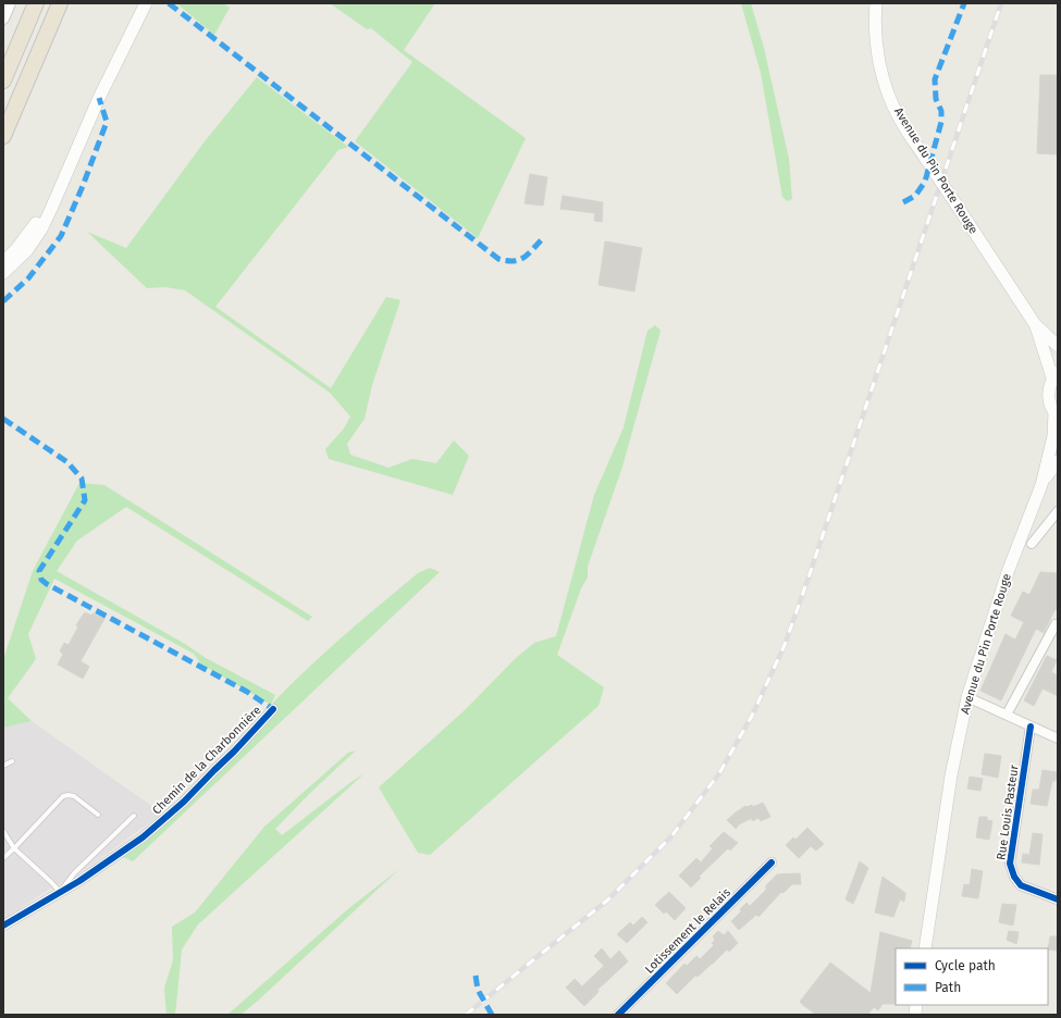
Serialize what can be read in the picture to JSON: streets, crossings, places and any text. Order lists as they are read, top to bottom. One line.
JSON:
{"streets":{"main road":["Avenue du Pin Porte Rouge"],"street":["Chemin de la Charbonnière","Rue Louis Pasteur","Lotissement le Relais"]},"legend":["Cycle path","Path"]}
